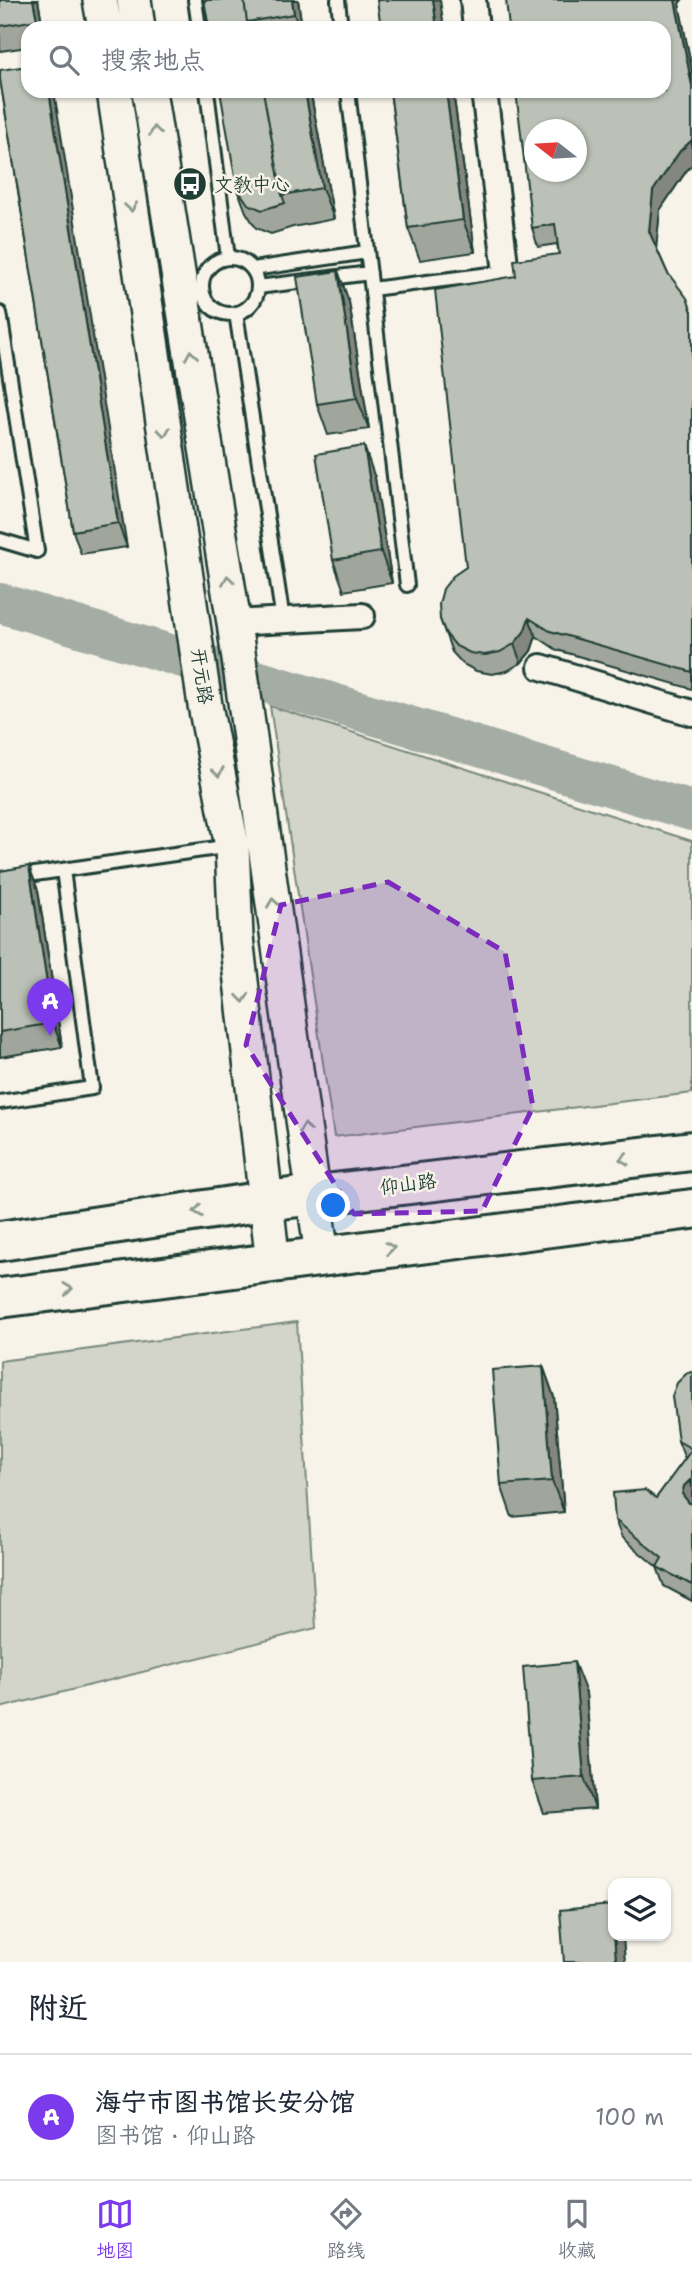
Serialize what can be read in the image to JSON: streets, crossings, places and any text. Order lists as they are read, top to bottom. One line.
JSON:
{"streets":{"main road":["开元路","仰山路"]},"crossings":[["开元路","仰山路"]],"places":{"bus stop":["文教中心"]},"north":"left","page":{"search":"搜索地点","pins":"A","heading":"附近","list":[{"mark":"A","name":"海宁市图书馆长安分馆","note":"图书馆 · 仰山路","value":"100 m"}],"nav":["地图","路线","收藏"]}}
